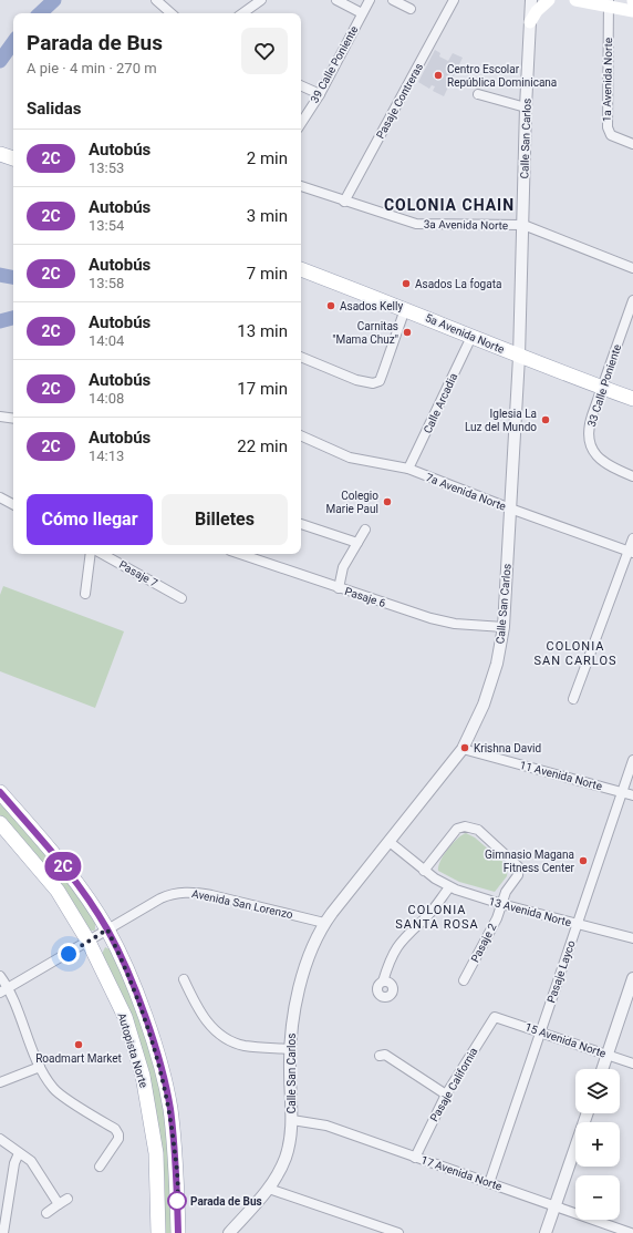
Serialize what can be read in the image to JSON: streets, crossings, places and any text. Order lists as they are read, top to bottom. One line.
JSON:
{"streets":{"main road":["5a Avenida Norte","Autopista Norte"],"street":["39 Calle Poniente","1a Avenida Norte","Pasaje Contreras","Calle San Carlos","3a Avenida Norte","33 Calle Poniente","Calle Arcadia","7a Avenida Norte","Pasaje 7","Pasaje 6","11 Avenida Norte","Avenida San Lorenzo","13 Avenida Norte","Pasaje 2","Pasaje Layco","15 Avenida Norte","Pasaje California","17 Avenida Norte"]},"crossings":[["Pasaje Contreras","3a Avenida Norte"],["Calle San Carlos","3a Avenida Norte"],["Calle San Carlos","5a Avenida Norte"],["Calle San Carlos","7a Avenida Norte"],["Calle San Carlos","Pasaje 6"],["Calle San Carlos","11 Avenida Norte"],["Calle San Carlos","Avenida San Lorenzo"],["Calle San Carlos","13 Avenida Norte"],["Calle San Carlos","17 Avenida Norte"],["5a Avenida Norte","33 Calle Poniente"],["5a Avenida Norte","Calle Arcadia"],["Calle Arcadia","7a Avenida Norte"],["11 Avenida Norte","Pasaje Layco"],["Avenida San Lorenzo","Autopista Norte"],["13 Avenida Norte","Pasaje 2"],["13 Avenida Norte","Pasaje Layco"],["Pasaje Layco","15 Avenida Norte"],["Pasaje Layco","17 Avenida Norte"],["15 Avenida Norte","Pasaje California"],["Pasaje California","17 Avenida Norte"]],"districts":["COLONIA CHAIN","COLONIA SAN CARLOS","COLONIA SANTA ROSA"],"places":["Centro Escolar República Dominicana","Asados La fogata","Asados Kelly","Carnitas \"Mama Chuz\"","Iglesia La Luz del Mundo","Colegio Marie Paul","Krishna David","Gimnasio Magana Fitness Center","Roadmart Market","Parada de Bus"],"lines":["bus line 2C"],"page":{"on_map":"2C","heading":[["Parada de Bus","A pie · 4 min · 270 m"],"Salidas"],"list":[{"mark":"2C","name":"Autobús","note":"13:53","value":"2 min"},{"mark":"2C","name":"Autobús","note":"13:54","value":"3 min"},{"mark":"2C","name":"Autobús","note":"13:58","value":"7 min"},{"mark":"2C","name":"Autobús","note":"14:04","value":"13 min"},{"mark":"2C","name":"Autobús","note":"14:08","value":"17 min"},{"mark":"2C","name":"Autobús","note":"14:13","value":"22 min"}],"buttons":["Cómo llegar","Billetes"],"map_buttons":["+","−"]}}
